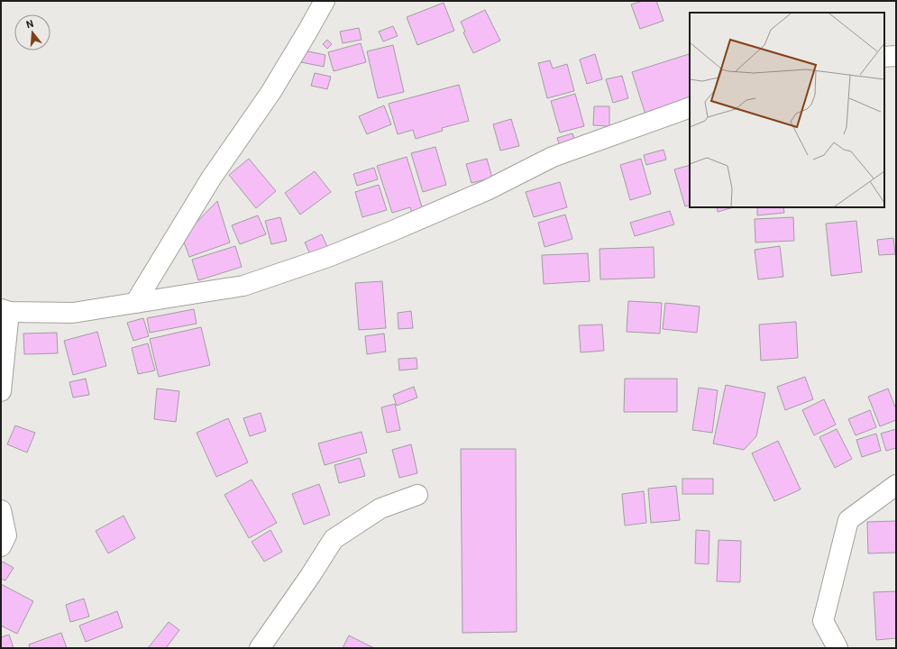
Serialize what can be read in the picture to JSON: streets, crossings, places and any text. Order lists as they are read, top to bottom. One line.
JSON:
{"north":"top"}
